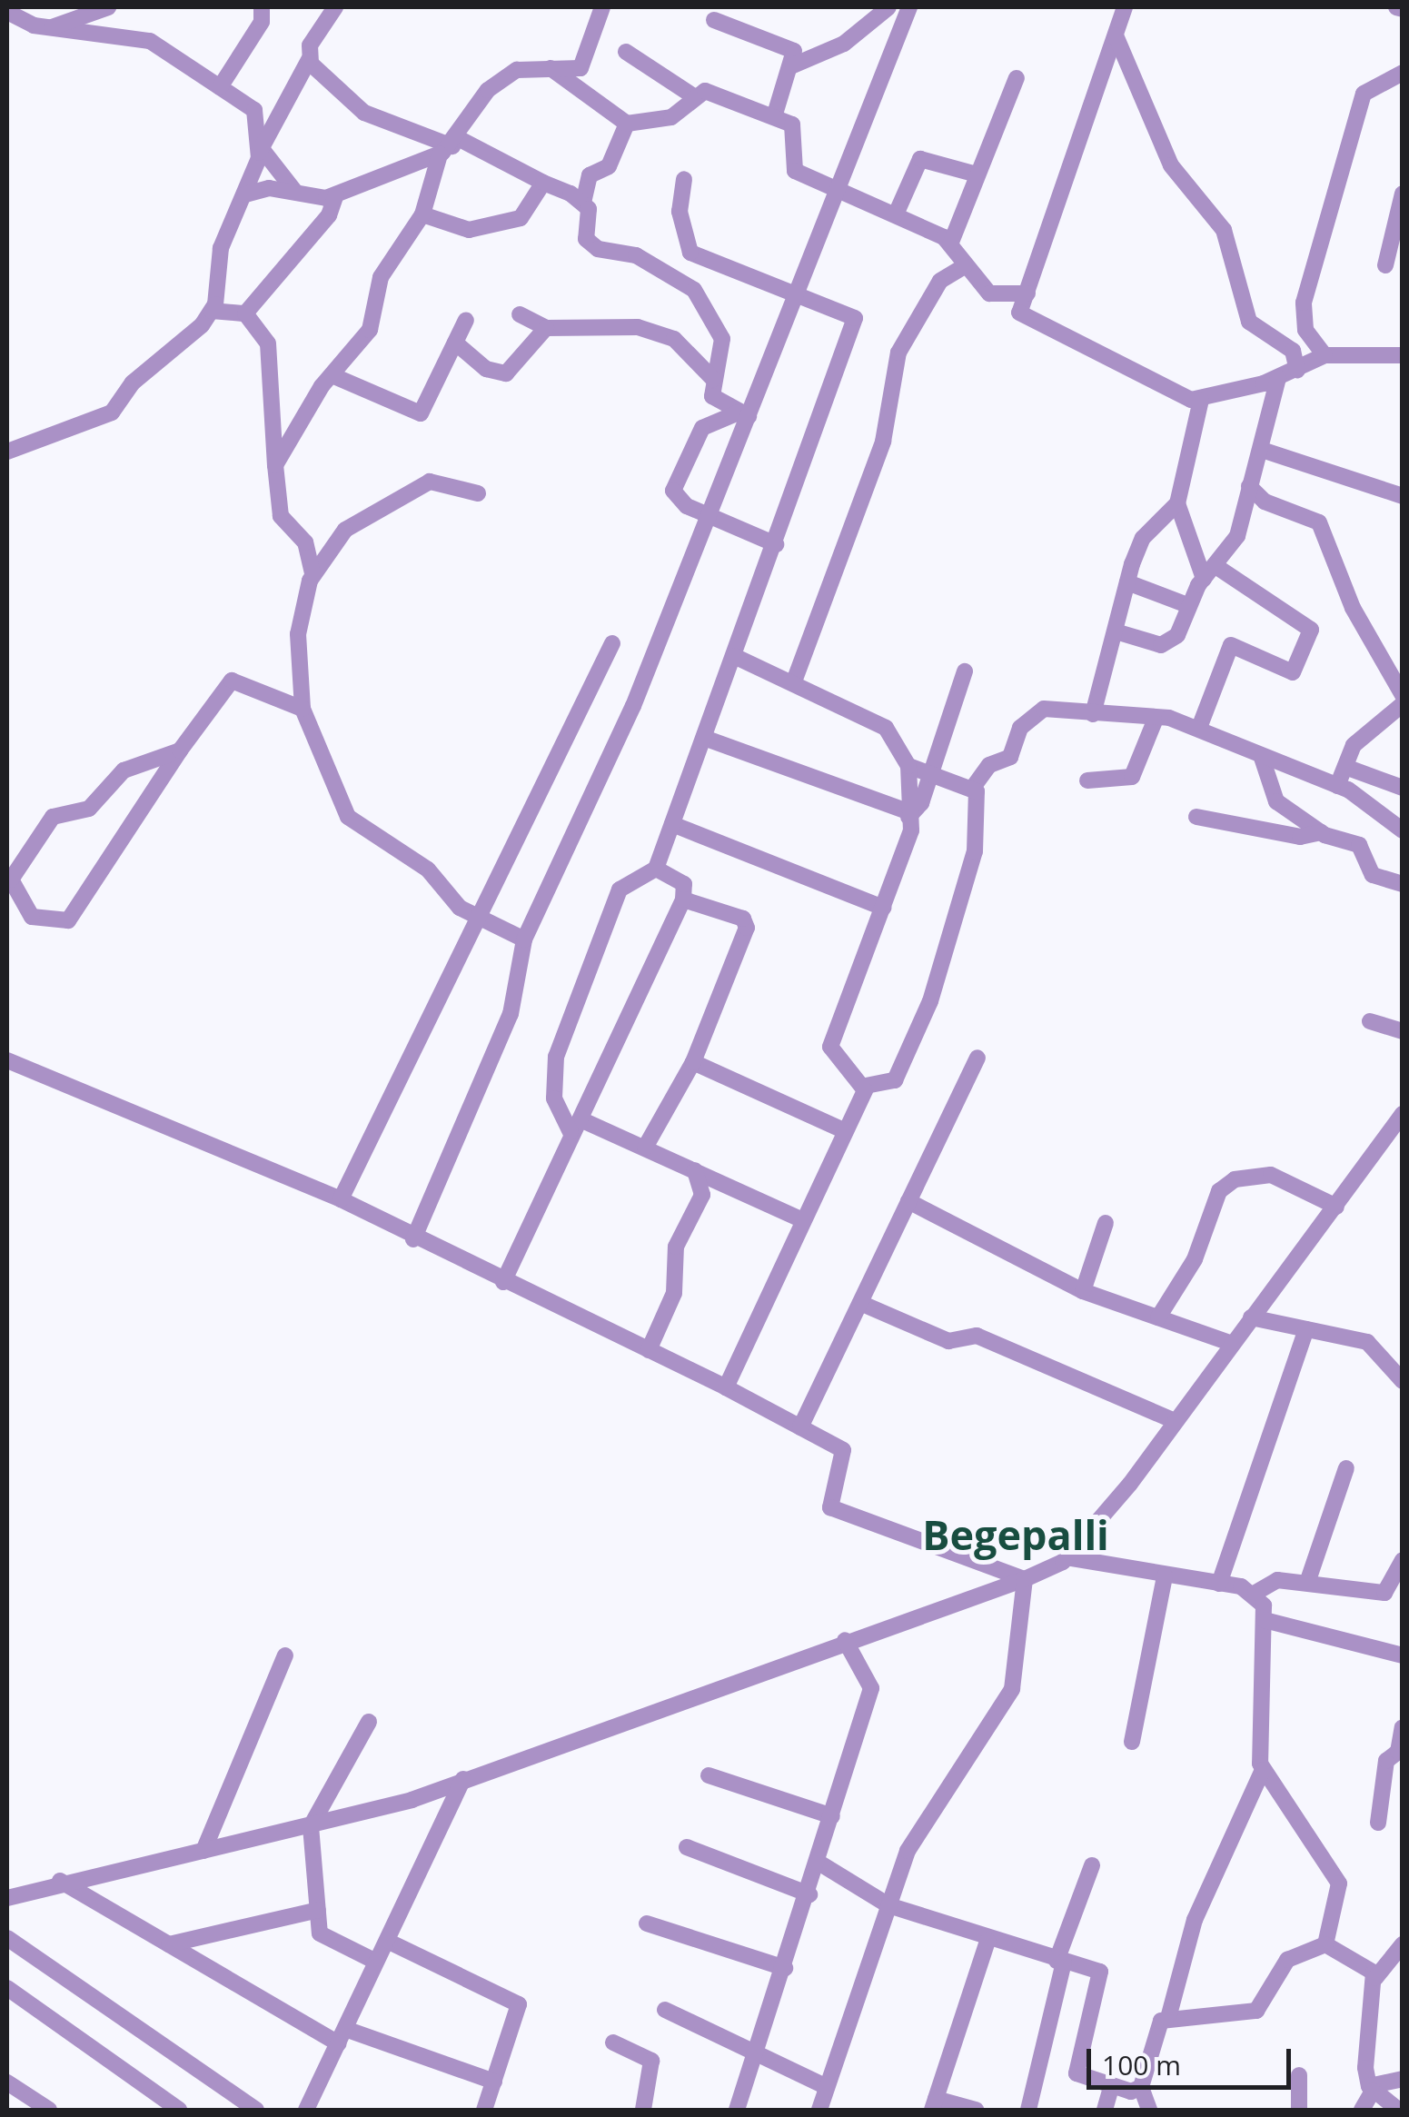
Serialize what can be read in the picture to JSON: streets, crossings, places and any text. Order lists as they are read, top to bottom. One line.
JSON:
{"districts":["Begepalli"],"scale_bar":"100 m"}
